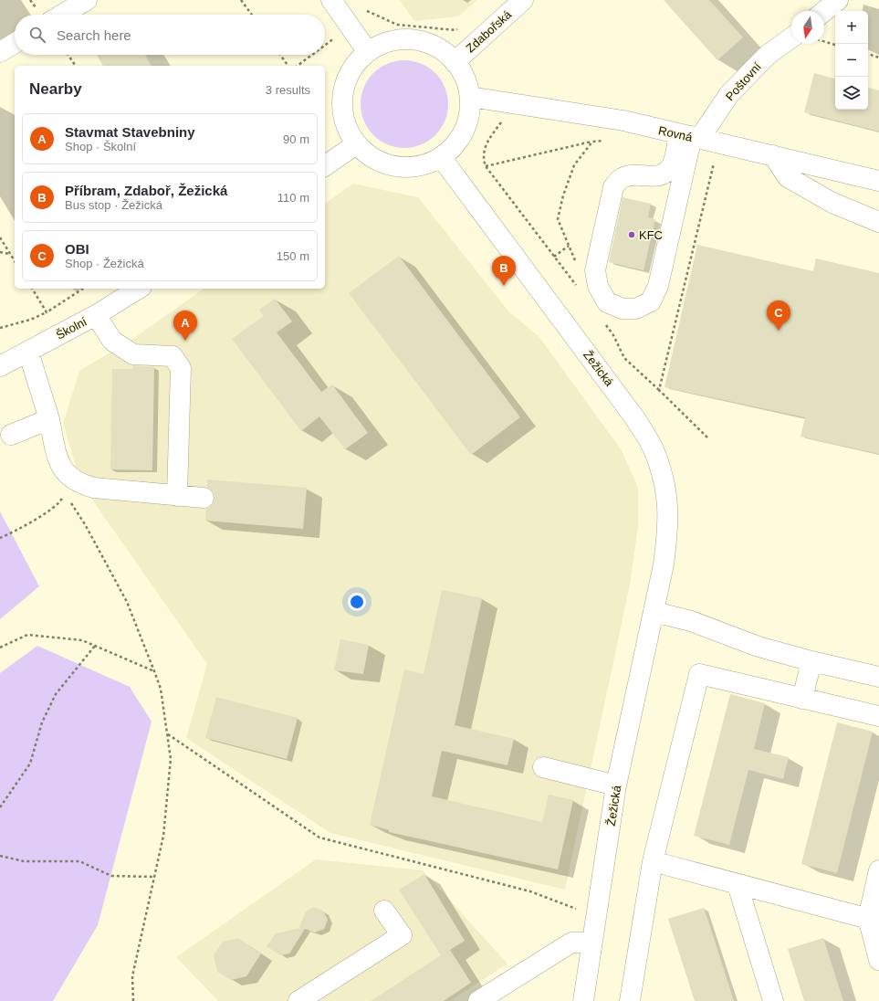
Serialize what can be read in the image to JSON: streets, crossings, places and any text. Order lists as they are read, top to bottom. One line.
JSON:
{"streets":{"street":["Zdabořská","Poštovní","Rovná","Školní","Žežická"]},"crossings":[["Zdabořská","Rovná"],["Zdabořská","Žežická"],["Poštovní","Rovná"],["Rovná","Žežická"]],"places":["KFC"],"north":"bottom","page":{"map_buttons":["+","−"],"search":"Search here","heading":["Nearby","3 results"],"list":[{"mark":"A","name":"Stavmat Stavebniny","note":"Shop · Školní","value":"90 m"},{"mark":"B","name":"Příbram, Zdaboř, Žežická","note":"Bus stop · Žežická","value":"110 m"},{"mark":"C","name":"OBI","note":"Shop · Žežická","value":"150 m"}],"pins":["B","C","A"]}}
